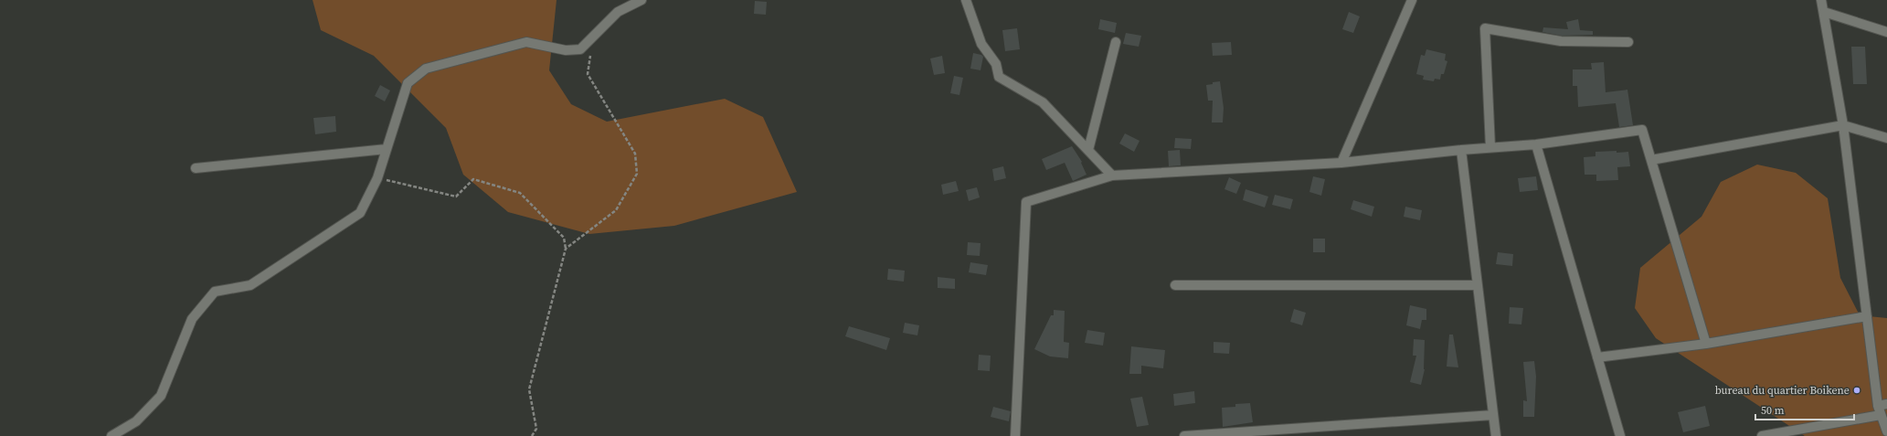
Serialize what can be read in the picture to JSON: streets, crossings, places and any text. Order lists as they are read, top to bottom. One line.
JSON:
{"places":["bureau du quartier Boikene"],"scale_bar":"50 m"}
